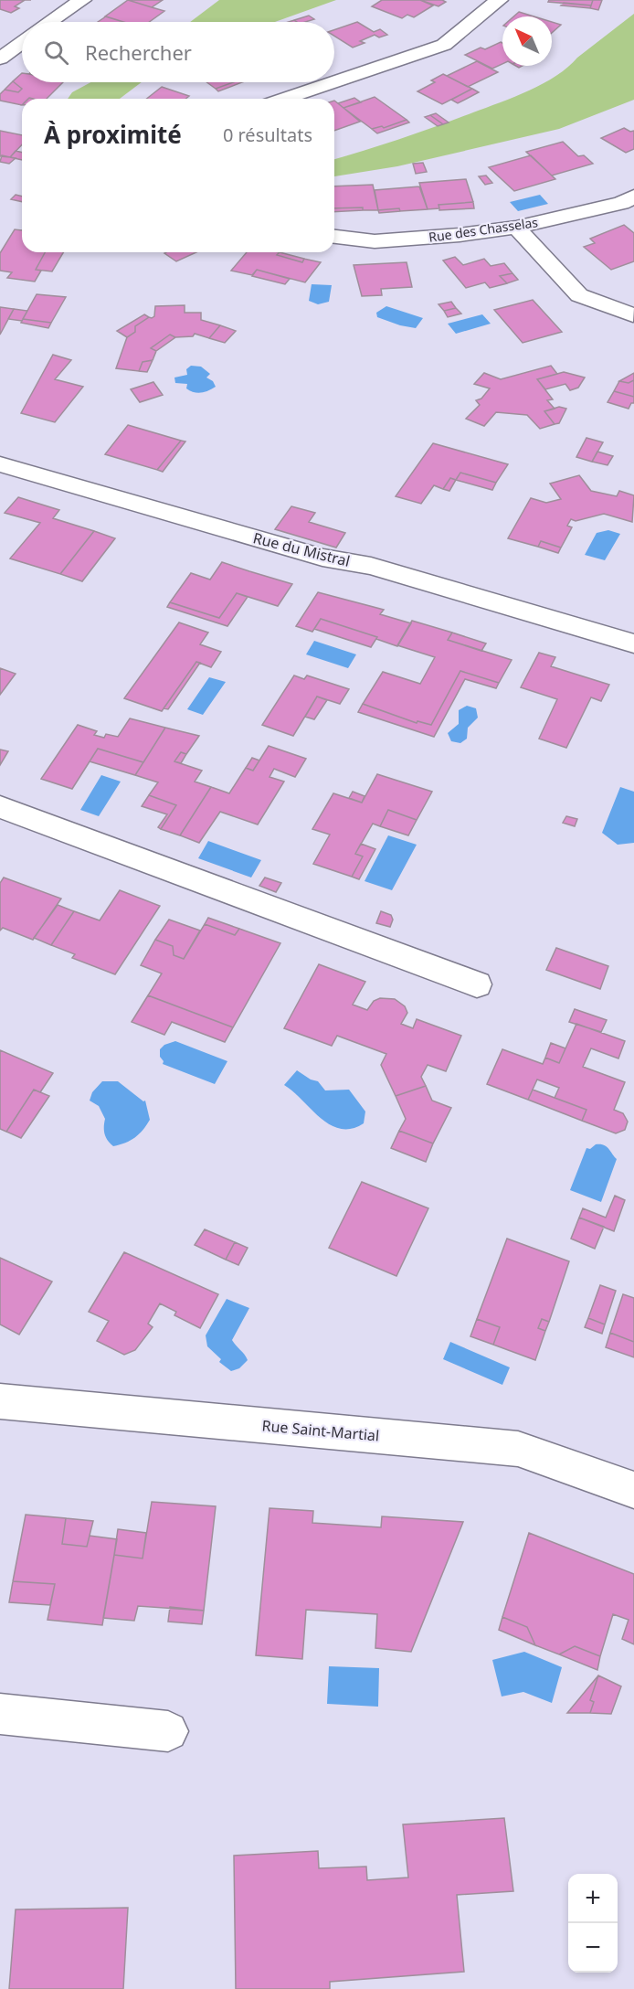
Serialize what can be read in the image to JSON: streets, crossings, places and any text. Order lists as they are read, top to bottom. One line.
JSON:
{"streets":{"street":["Rue des Chasselas","Rue du Mistral","Rue Saint-Martial"]},"north":"top left","page":{"search":"Rechercher","heading":["À proximité","0 résultats"],"map_buttons":["+","−"]}}
